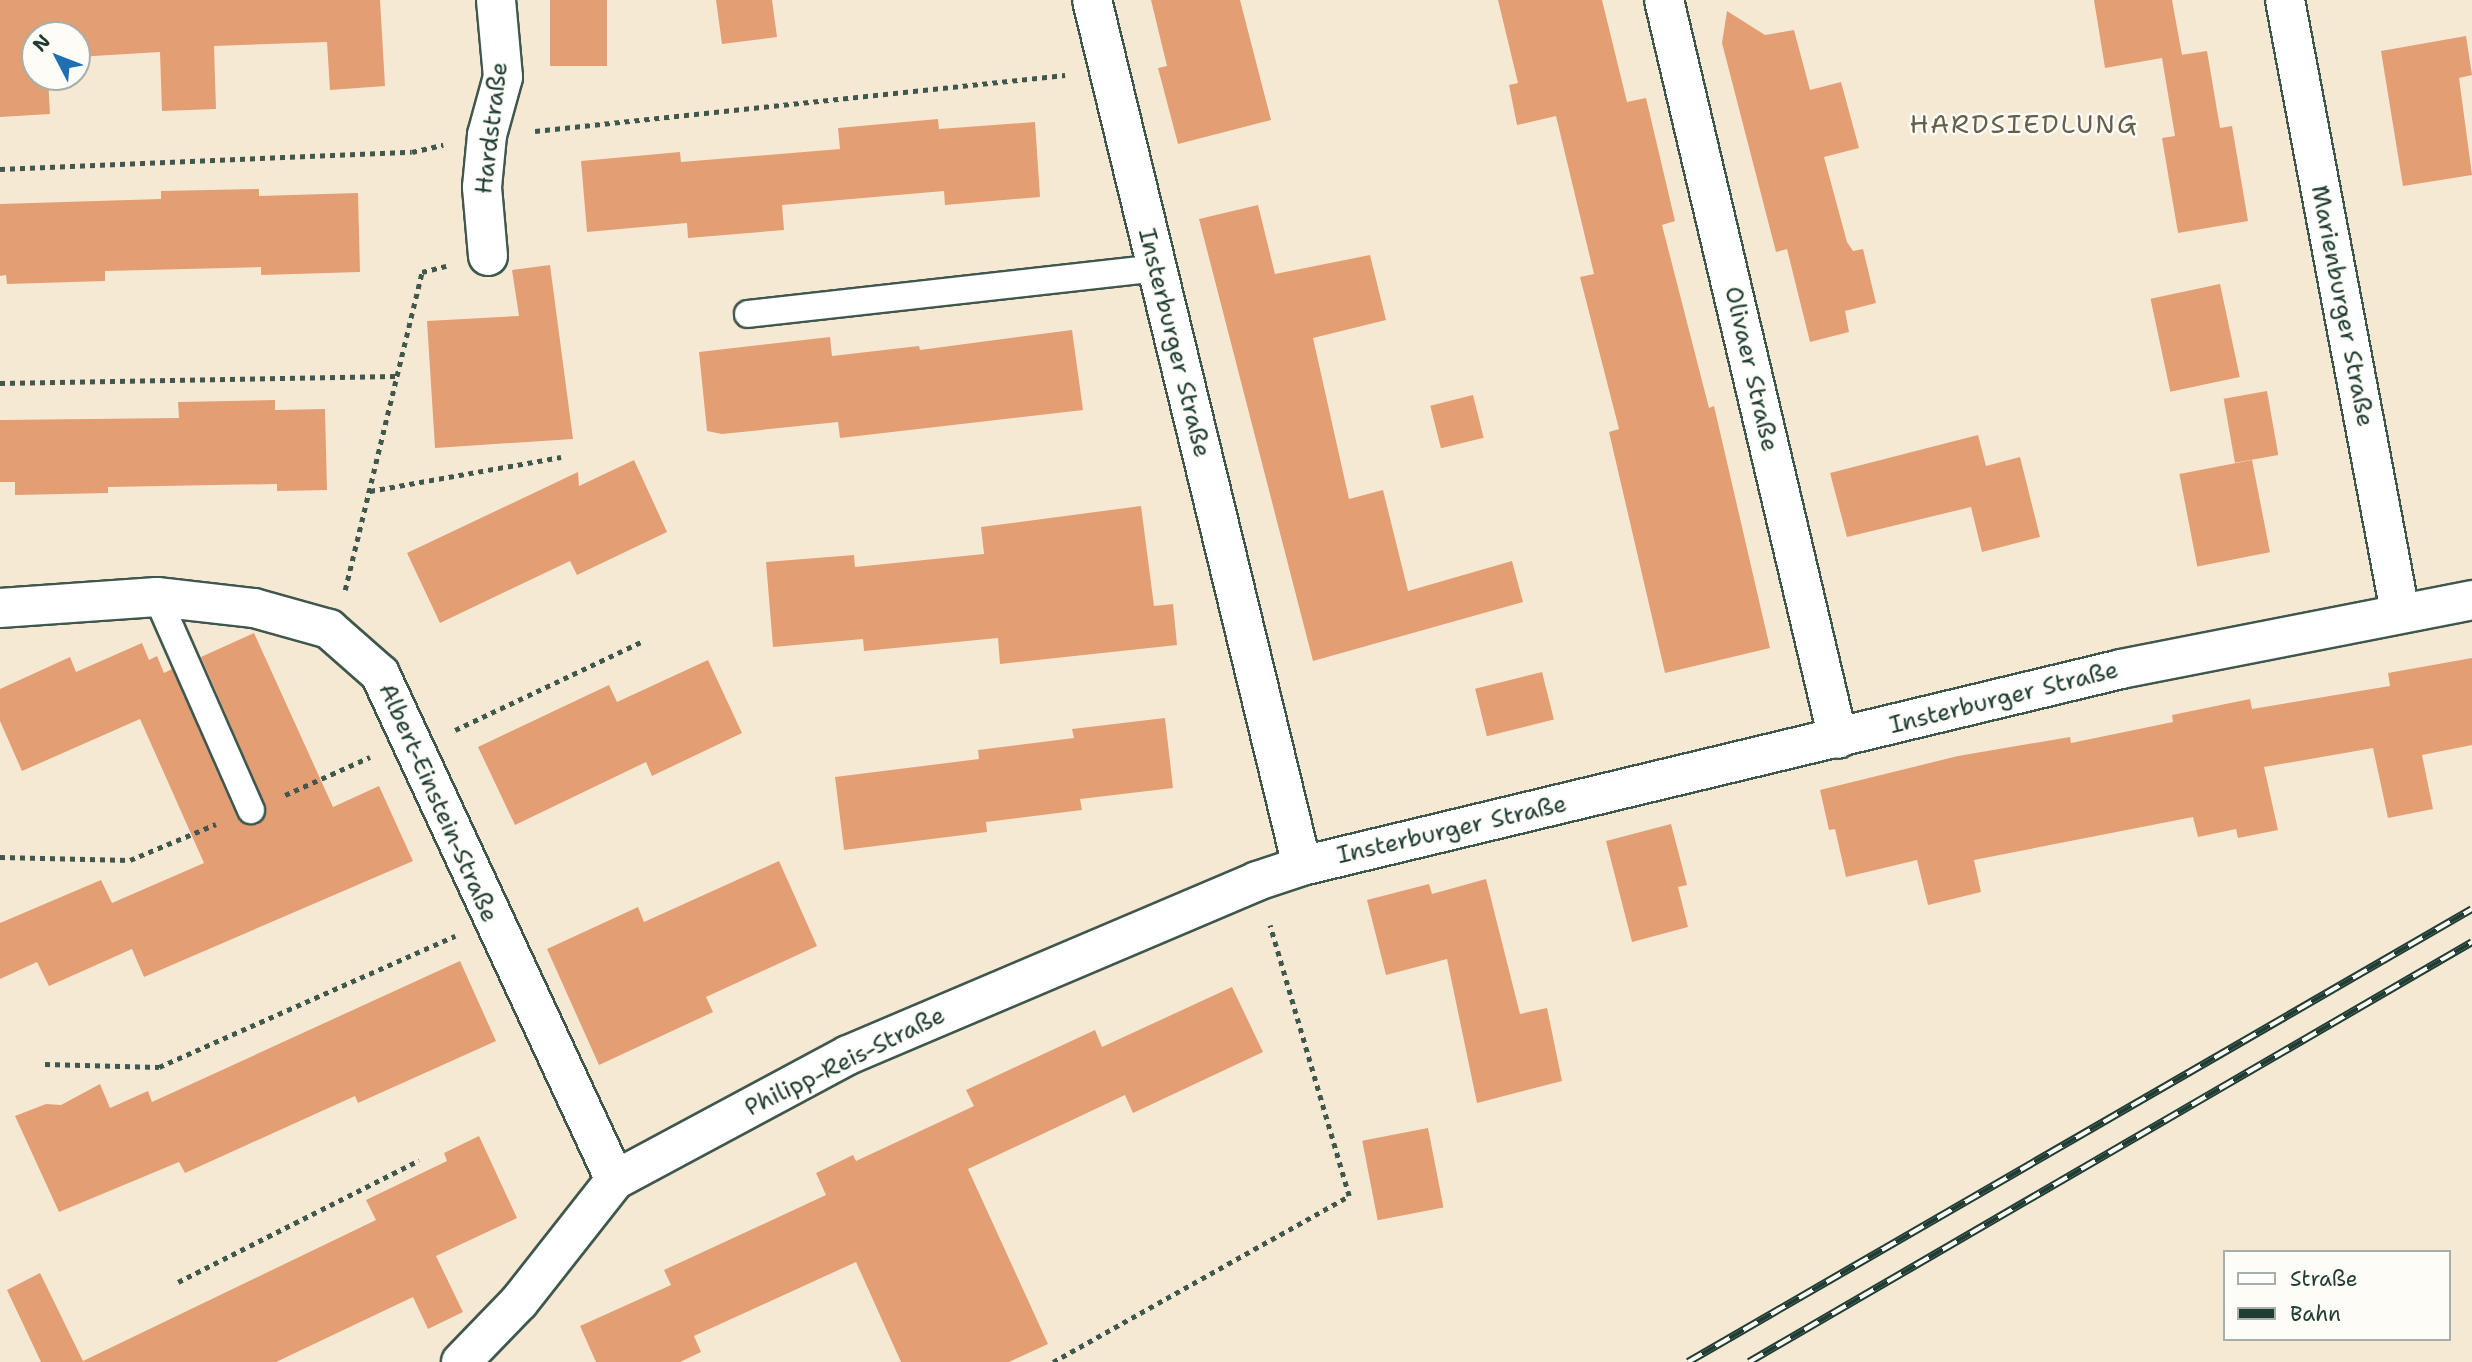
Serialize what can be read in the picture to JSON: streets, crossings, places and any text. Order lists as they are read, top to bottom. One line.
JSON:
{"streets":{"street":["Hardstraße","Marienburger Straße","Insterburger Straße","Olivaer Straße","Albert-Einstein-Straße","Philipp-Reis-Straße"]},"crossings":[["Marienburger Straße","Insterburger Straße"],["Insterburger Straße","Olivaer Straße"],["Insterburger Straße","Philipp-Reis-Straße"],["Albert-Einstein-Straße","Philipp-Reis-Straße"]],"districts":["HARDSIEDLUNG"],"legend":["Straße","Bahn"],"north":"top left"}
